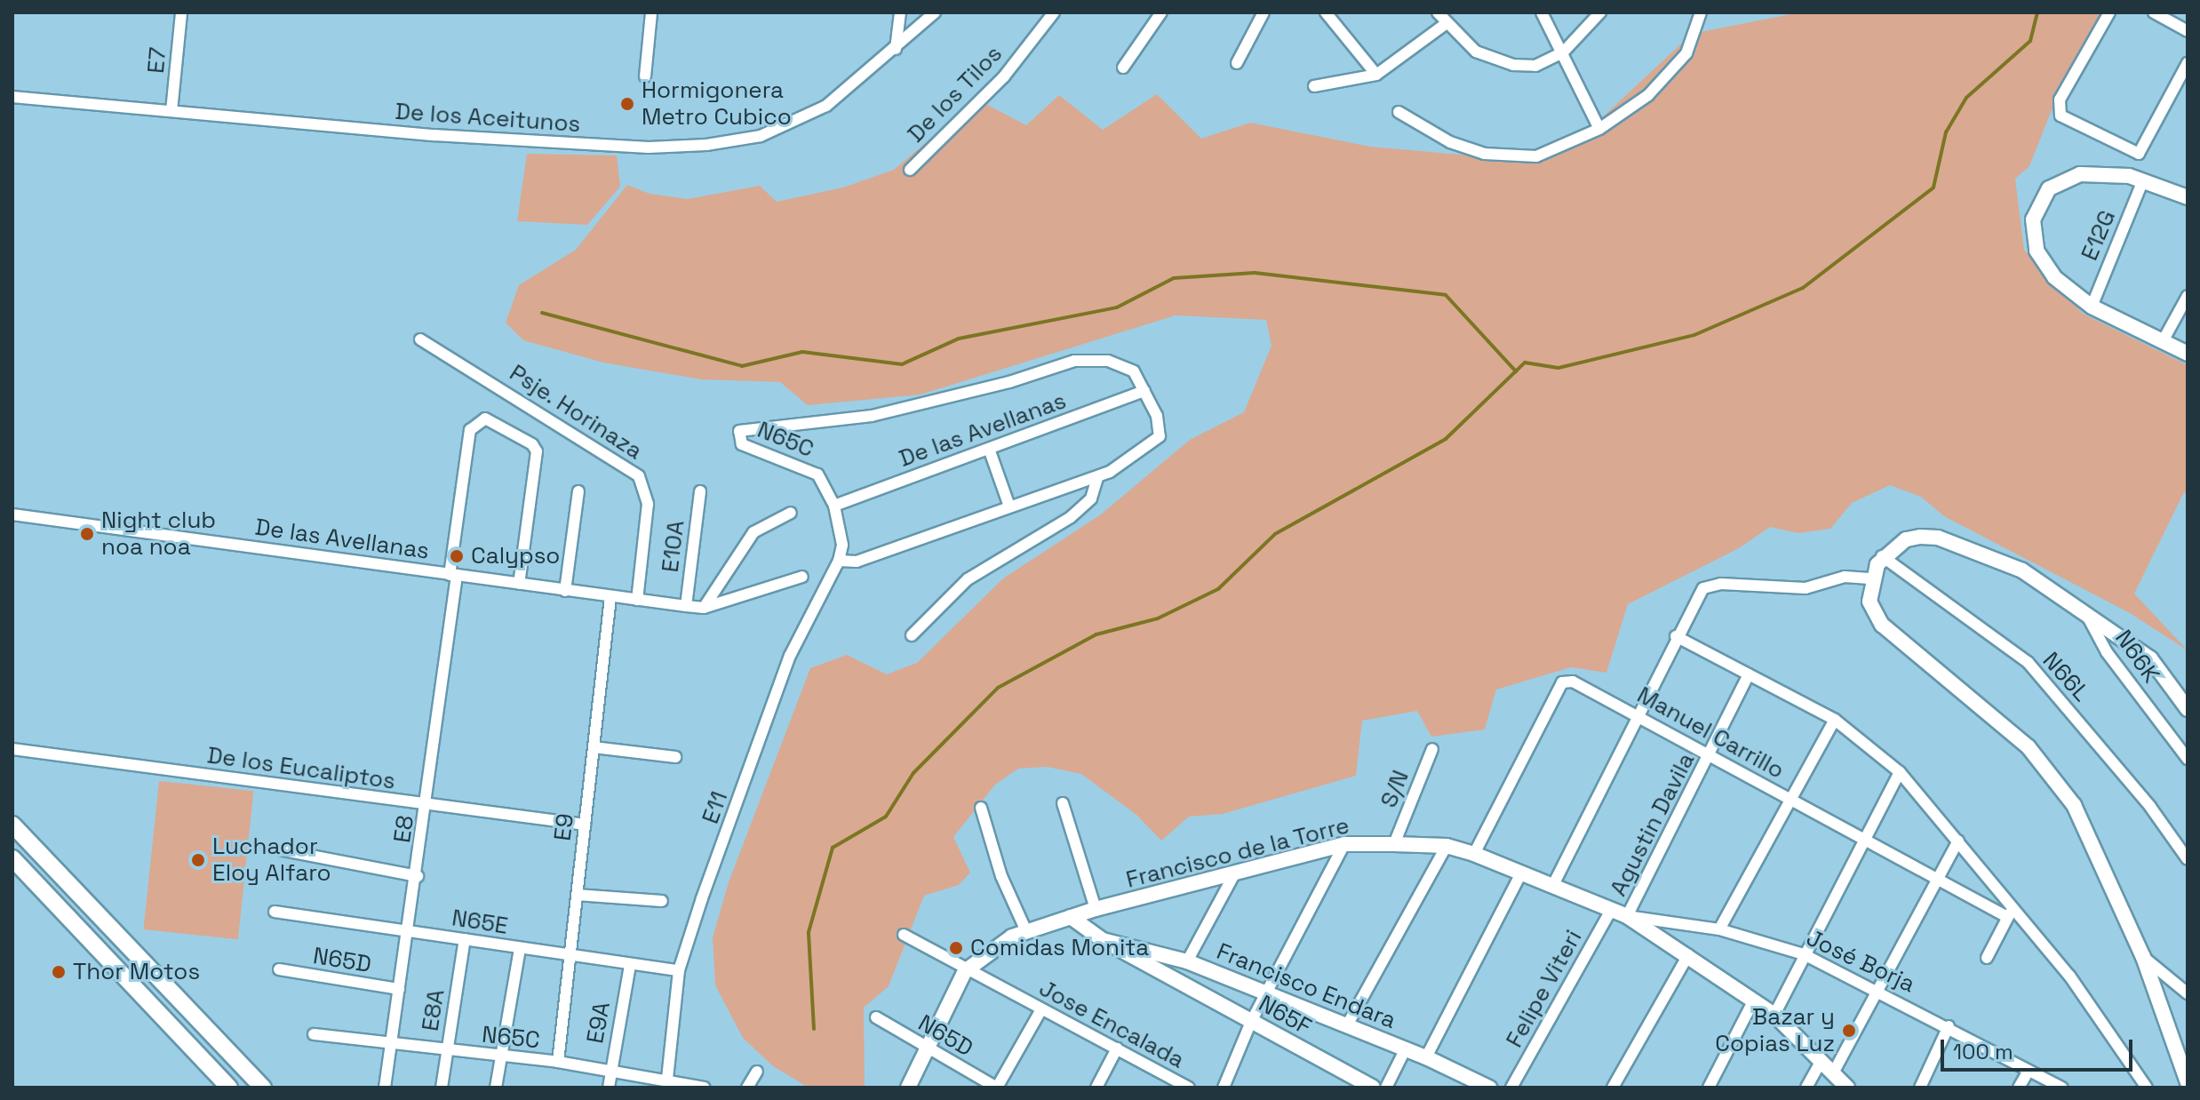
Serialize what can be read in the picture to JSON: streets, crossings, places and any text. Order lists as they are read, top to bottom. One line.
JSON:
{"streets":{"street":["E7","De los Tilos","De los Aceitunos","E12G","Psje. Horinaza","De las Avellanas","N65C","E10A","N66K","N66L","Manuel Carrillo","De los Eucaliptos","S/N","E11","Agustin Davila","E9","E8","Francisco de la Torre","N65E","N65D","José Borja","Francisco Endara","Felipe Viteri","E8A","N65F","E9A","Jose Encalada"]},"crossings":[["E7","De los Aceitunos"],["Psje. Horinaza","De las Avellanas"],["De las Avellanas","N65C"],["De las Avellanas","E10A"],["De las Avellanas","E9"],["De las Avellanas","E8"],["N65C","E11"],["N65C","E9"],["N65C","E8"],["N65C","E8A"],["N65C","E9A"],["Manuel Carrillo","Agustin Davila"],["Manuel Carrillo","Francisco de la Torre"],["De los Eucaliptos","E9"],["De los Eucaliptos","E8"],["S/N","Francisco de la Torre"],["E11","N65E"],["Agustin Davila","Francisco de la Torre"],["Agustin Davila","José Borja"],["E9","N65E"],["E8","N65E"],["E8","N65D"],["Francisco de la Torre","N65D"],["Francisco de la Torre","José Borja"],["Francisco de la Torre","Felipe Viteri"],["Francisco de la Torre","Jose Encalada"],["N65E","E8A"],["N65E","E9A"],["Francisco Endara","N65F"]],"places":["Hormigonera Metro Cubico","Night club noa noa","Calypso","Luchador Eloy Alfaro","Comidas Monita","Thor Motos","Bazar y Copias Luz"],"scale_bar":"100 m"}
